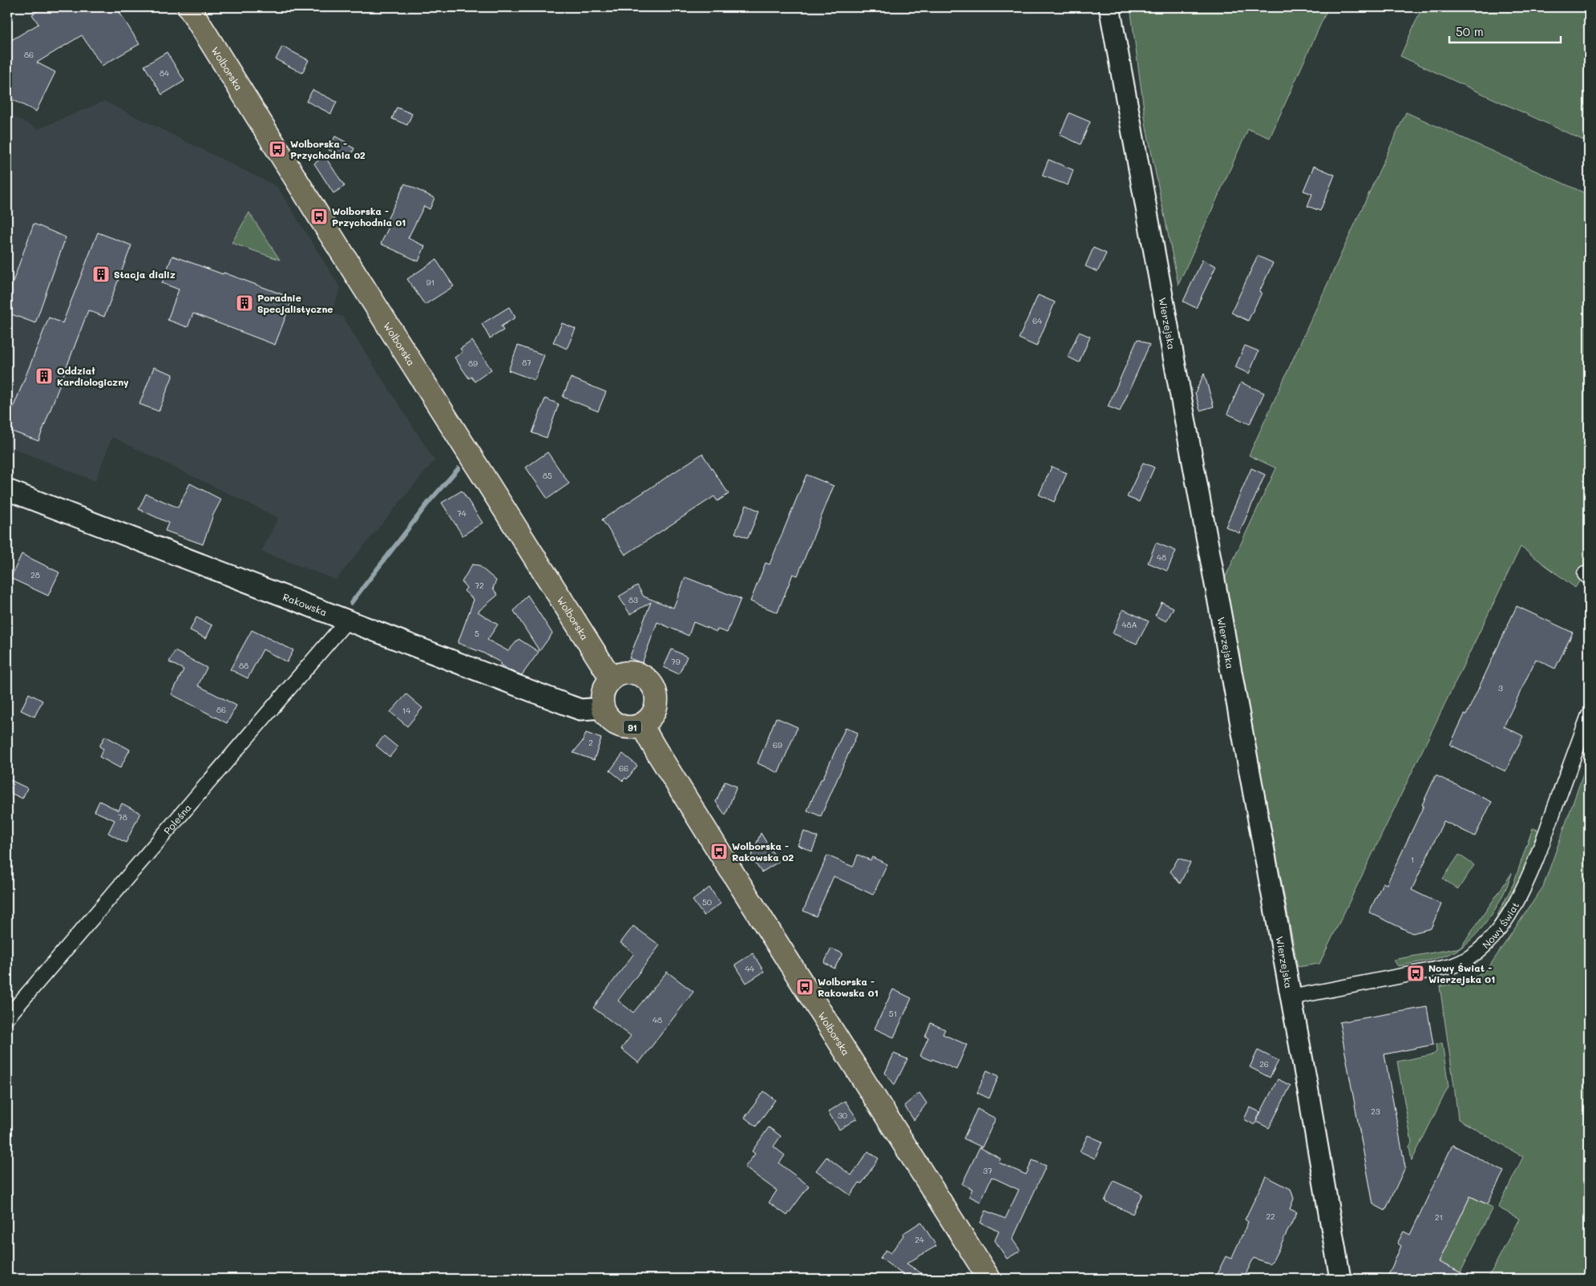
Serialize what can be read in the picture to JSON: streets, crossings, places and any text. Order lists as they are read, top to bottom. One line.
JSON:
{"streets":{"main road":["Wolborska","91"],"street":["Wierzejska","Rakowska","Poleśna","Nowy Świat"]},"crossings":[["Wolborska","Rakowska"],["Wolborska","91"],["Wierzejska","Nowy Świat"],["Rakowska","91"],["Rakowska","Poleśna"]],"places":{"bus stop":["Wolborska - Przychodnia 02","Wolborska - Przychodnia 01","Wolborska - Rakowska 02","Nowy Świat - Wierzejska 01","Wolborska - Rakowska 01"],"building":["Stacja dializ","Poradnie Specjalistyczne","Oddział Kardiologiczny"]},"house_numbers":["86","84","91","64","87","89","85","74","48","28","72","83","48A","5","79","88","3","86","14","2","69","66","78","1","50","44","51","48","26","23","30","37","22","21","24"],"scale_bar":"50 m"}
